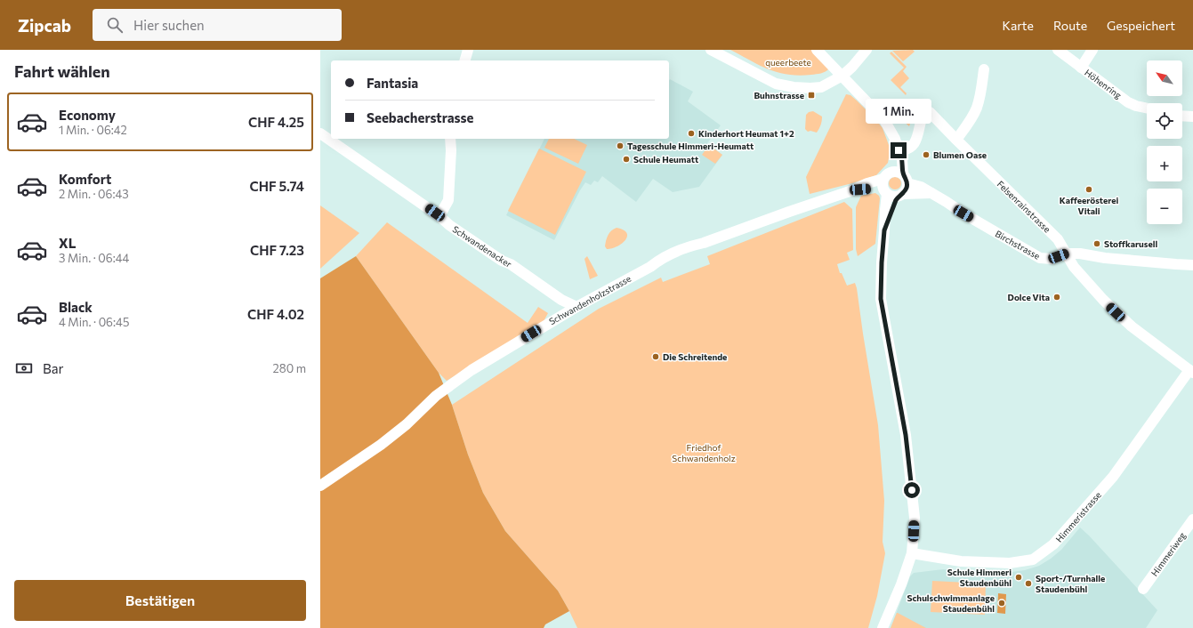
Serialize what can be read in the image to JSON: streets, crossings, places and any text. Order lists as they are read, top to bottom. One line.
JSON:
{"streets":{"street":["Höhenring","Felsenrainstrasse","Birchstrasse","Schwandenacker","Schwandenholzstrasse","Himmeristrasse","Himmeriweg"]},"crossings":[["Felsenrainstrasse","Birchstrasse"],["Birchstrasse","Schwandenholzstrasse"],["Schwandenacker","Schwandenholzstrasse"]],"parks":["queerbeete","Friedhof Schwandenholz"],"places":{"transit":["Buhnstrasse"],"other":["Kinderhort Heumat 1+2","Tagesschule Himmeri-Heumatt","Blumen Oase","Schule Heumatt","Kaffeerösterei Vitali","Stoffkarusell","Dolce Vita","Die Schreitende","Schule Himmeri Staudenbühl","Sport-/Turnhalle Staudenbühl","Schulschwimmanlage Staudenbühl"]},"north":"top left","page":{"header":"Zipcab","search":"Hier suchen","nav":["Karte","Route","Gespeichert"],"heading":"Fahrt wählen","map_buttons":["+","−"],"banner":["Fantasia","Seebacherstrasse"],"list":[{"name":"Economy","note":"1 Min. · 06:42","value":"CHF 4.25"},{"name":"Komfort","note":"2 Min. · 06:43","value":"CHF 5.74"},{"name":"XL","note":"3 Min. · 06:44","value":"CHF 7.23"},{"name":"Black","note":"4 Min. · 06:45","value":"CHF 4.02"}],"bubble":"1 Min.","pay":["Bar","280 m"],"buttons":"Bestätigen"}}
